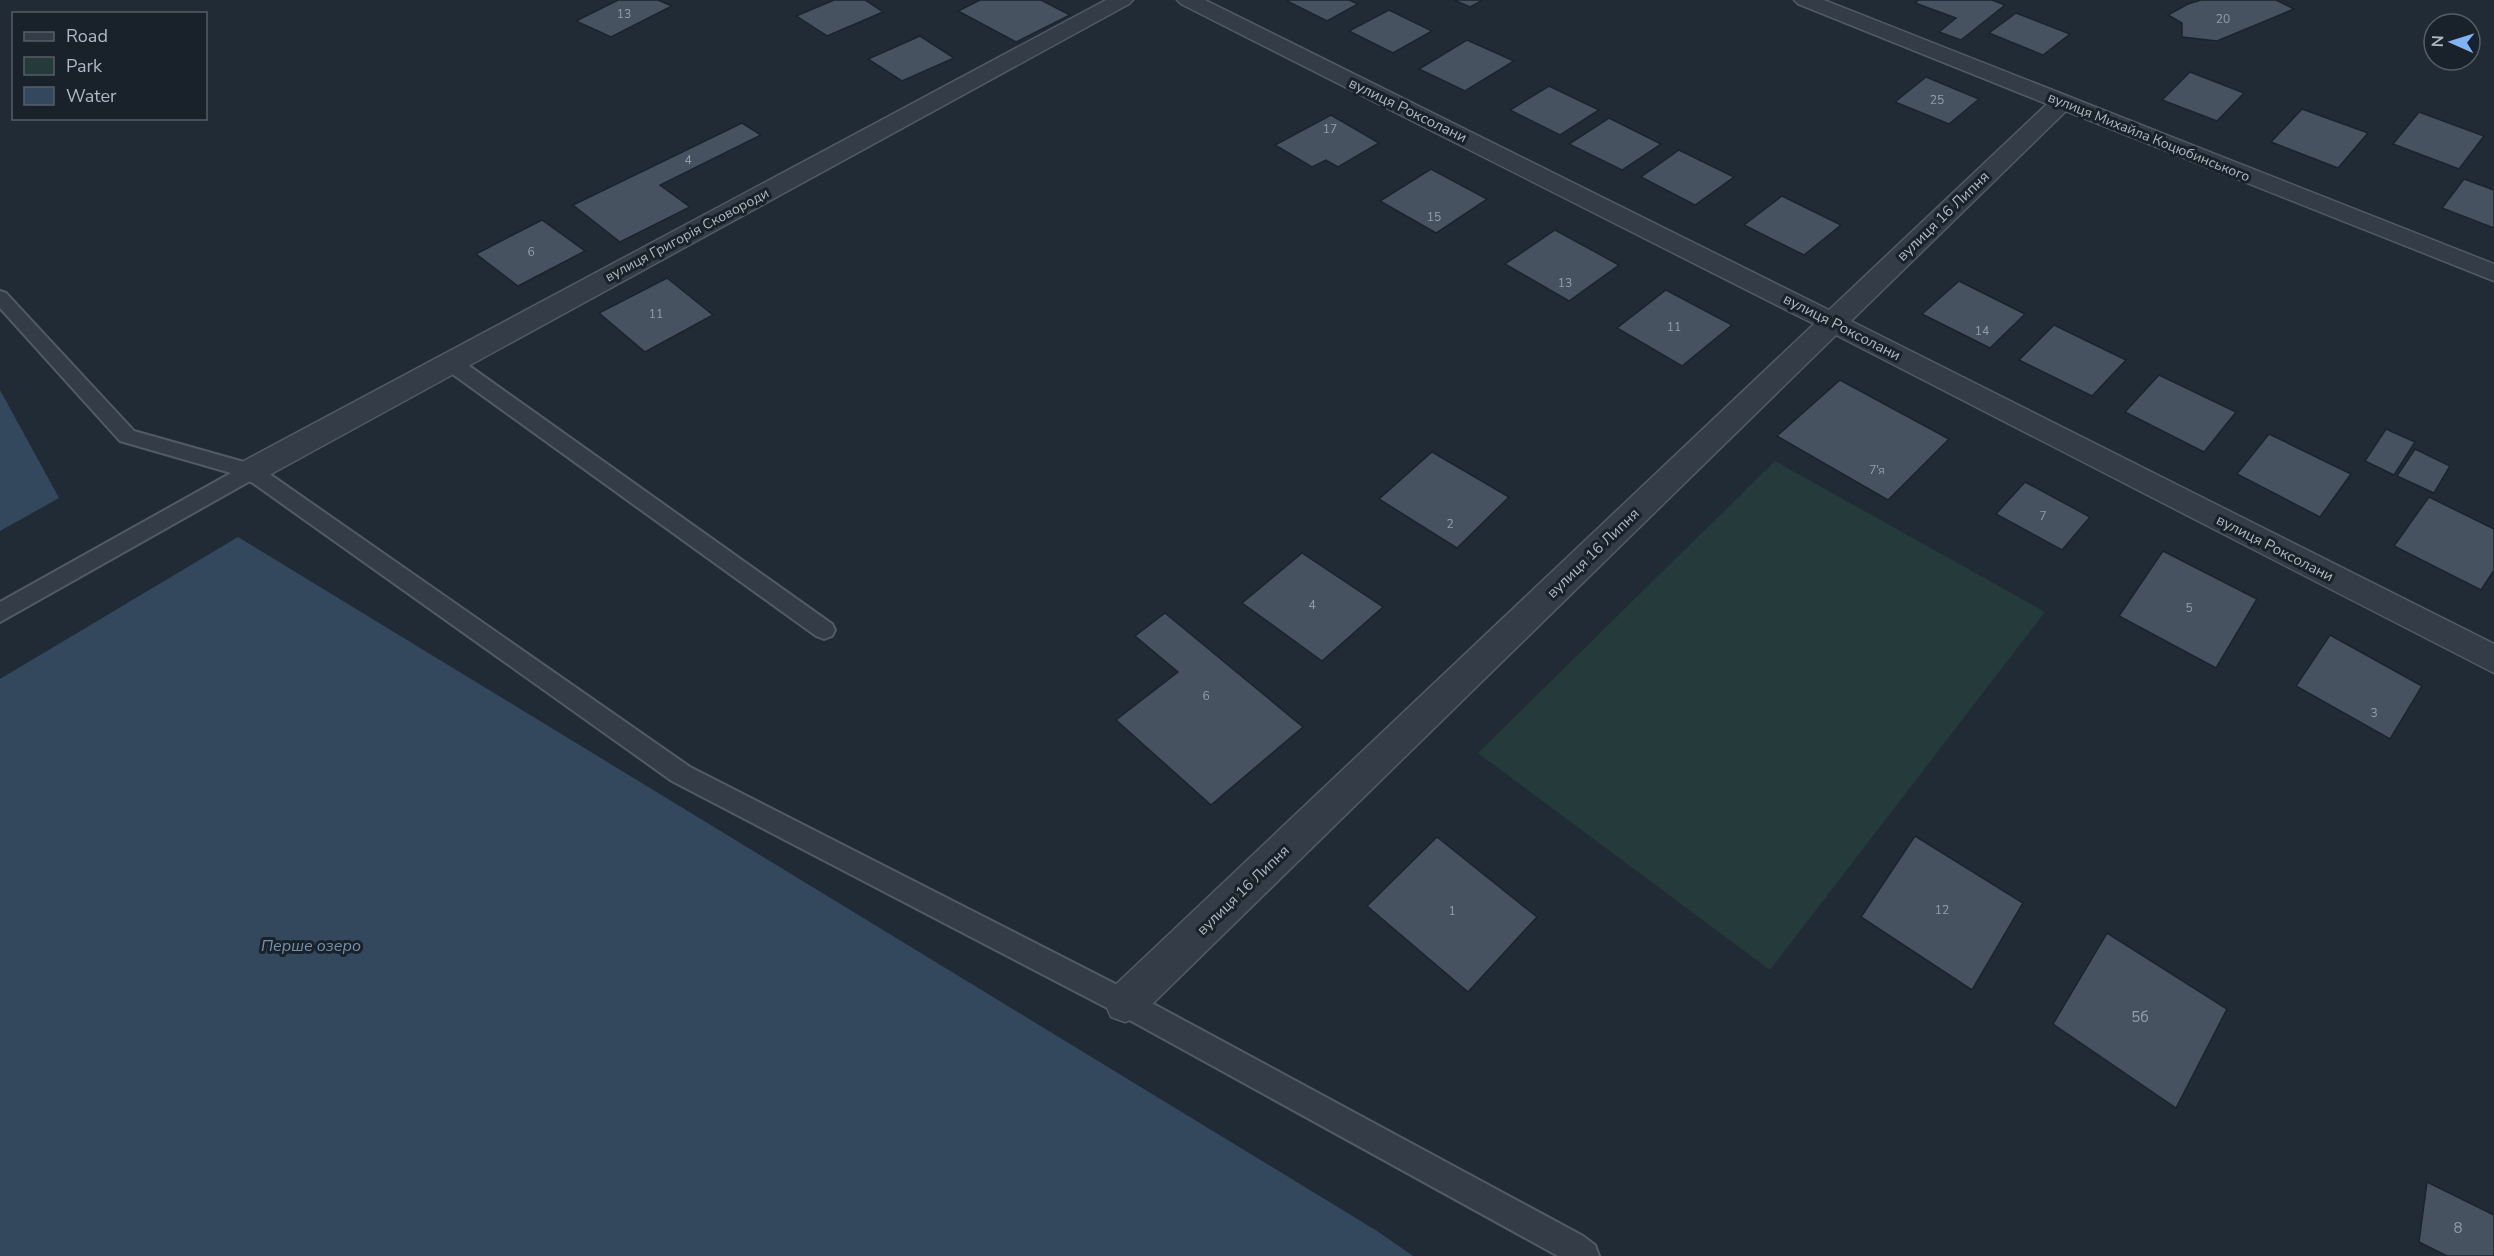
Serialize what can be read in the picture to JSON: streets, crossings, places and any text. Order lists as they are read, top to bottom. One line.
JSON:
{"streets":{"street":["вулиця Роксолани","вулиця Михайла Коцюбинського","вулиця 16 Липня","вулиця Григорія Сковороди"]},"crossings":[["вулиця Роксолани","вулиця 16 Липня"],["вулиця Михайла Коцюбинського","вулиця 16 Липня"]],"water":["Перше озеро"],"house_numbers":["13","20","25","17","4","15","6","13","11","11","14","7'я","7","2","4","5","6","3","12","1","5б","8"],"legend":["Road","Park","Water"],"north":"left"}
